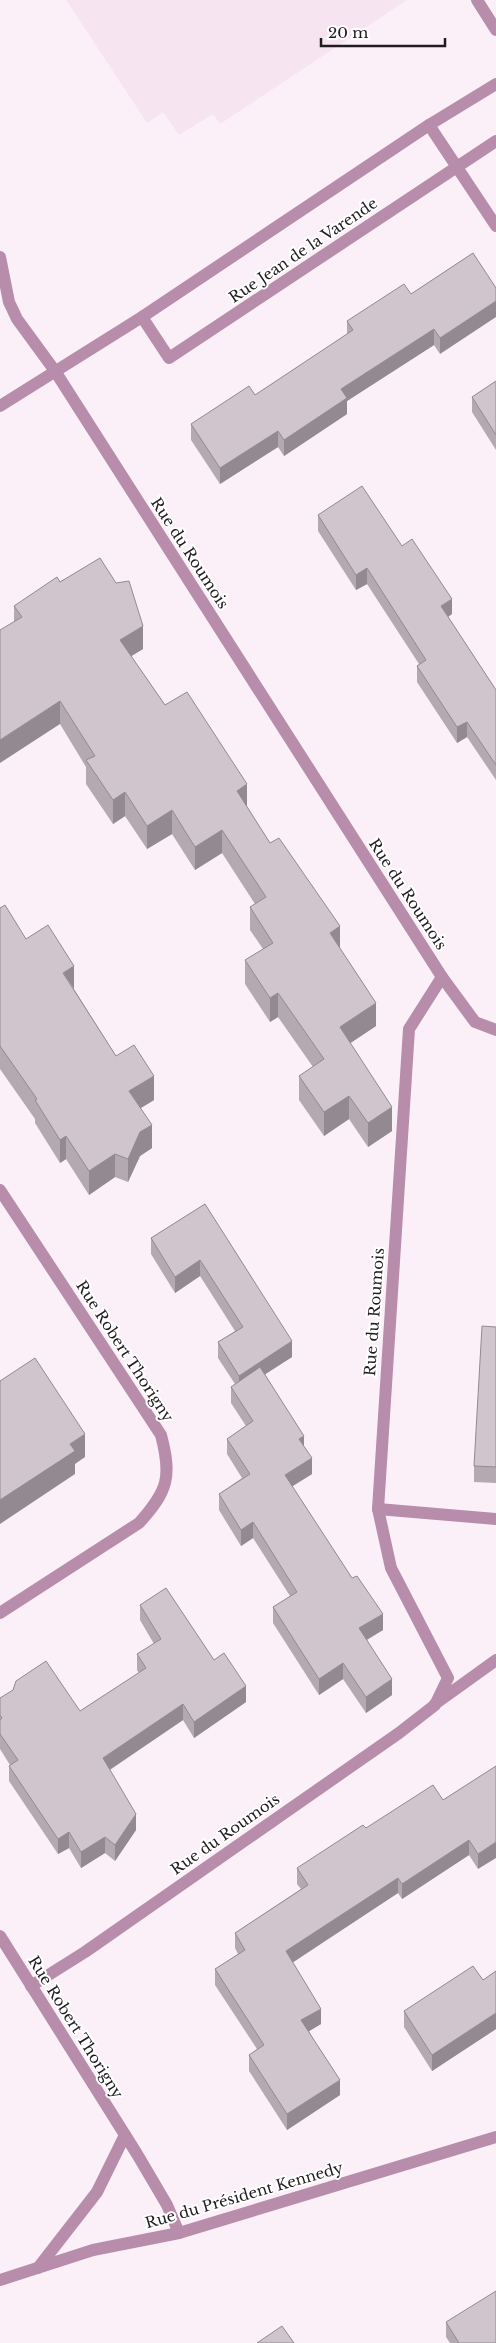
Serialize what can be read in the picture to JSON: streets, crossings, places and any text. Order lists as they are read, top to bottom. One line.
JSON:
{"streets":{"street":["Rue Jean de la Varende","Rue du Roumois","Rue Robert Thorigny","Rue du Président Kennedy"]},"crossings":[["Rue du Roumois","Rue Robert Thorigny"],["Rue Robert Thorigny","Rue du Président Kennedy"]],"scale_bar":"20 m"}
